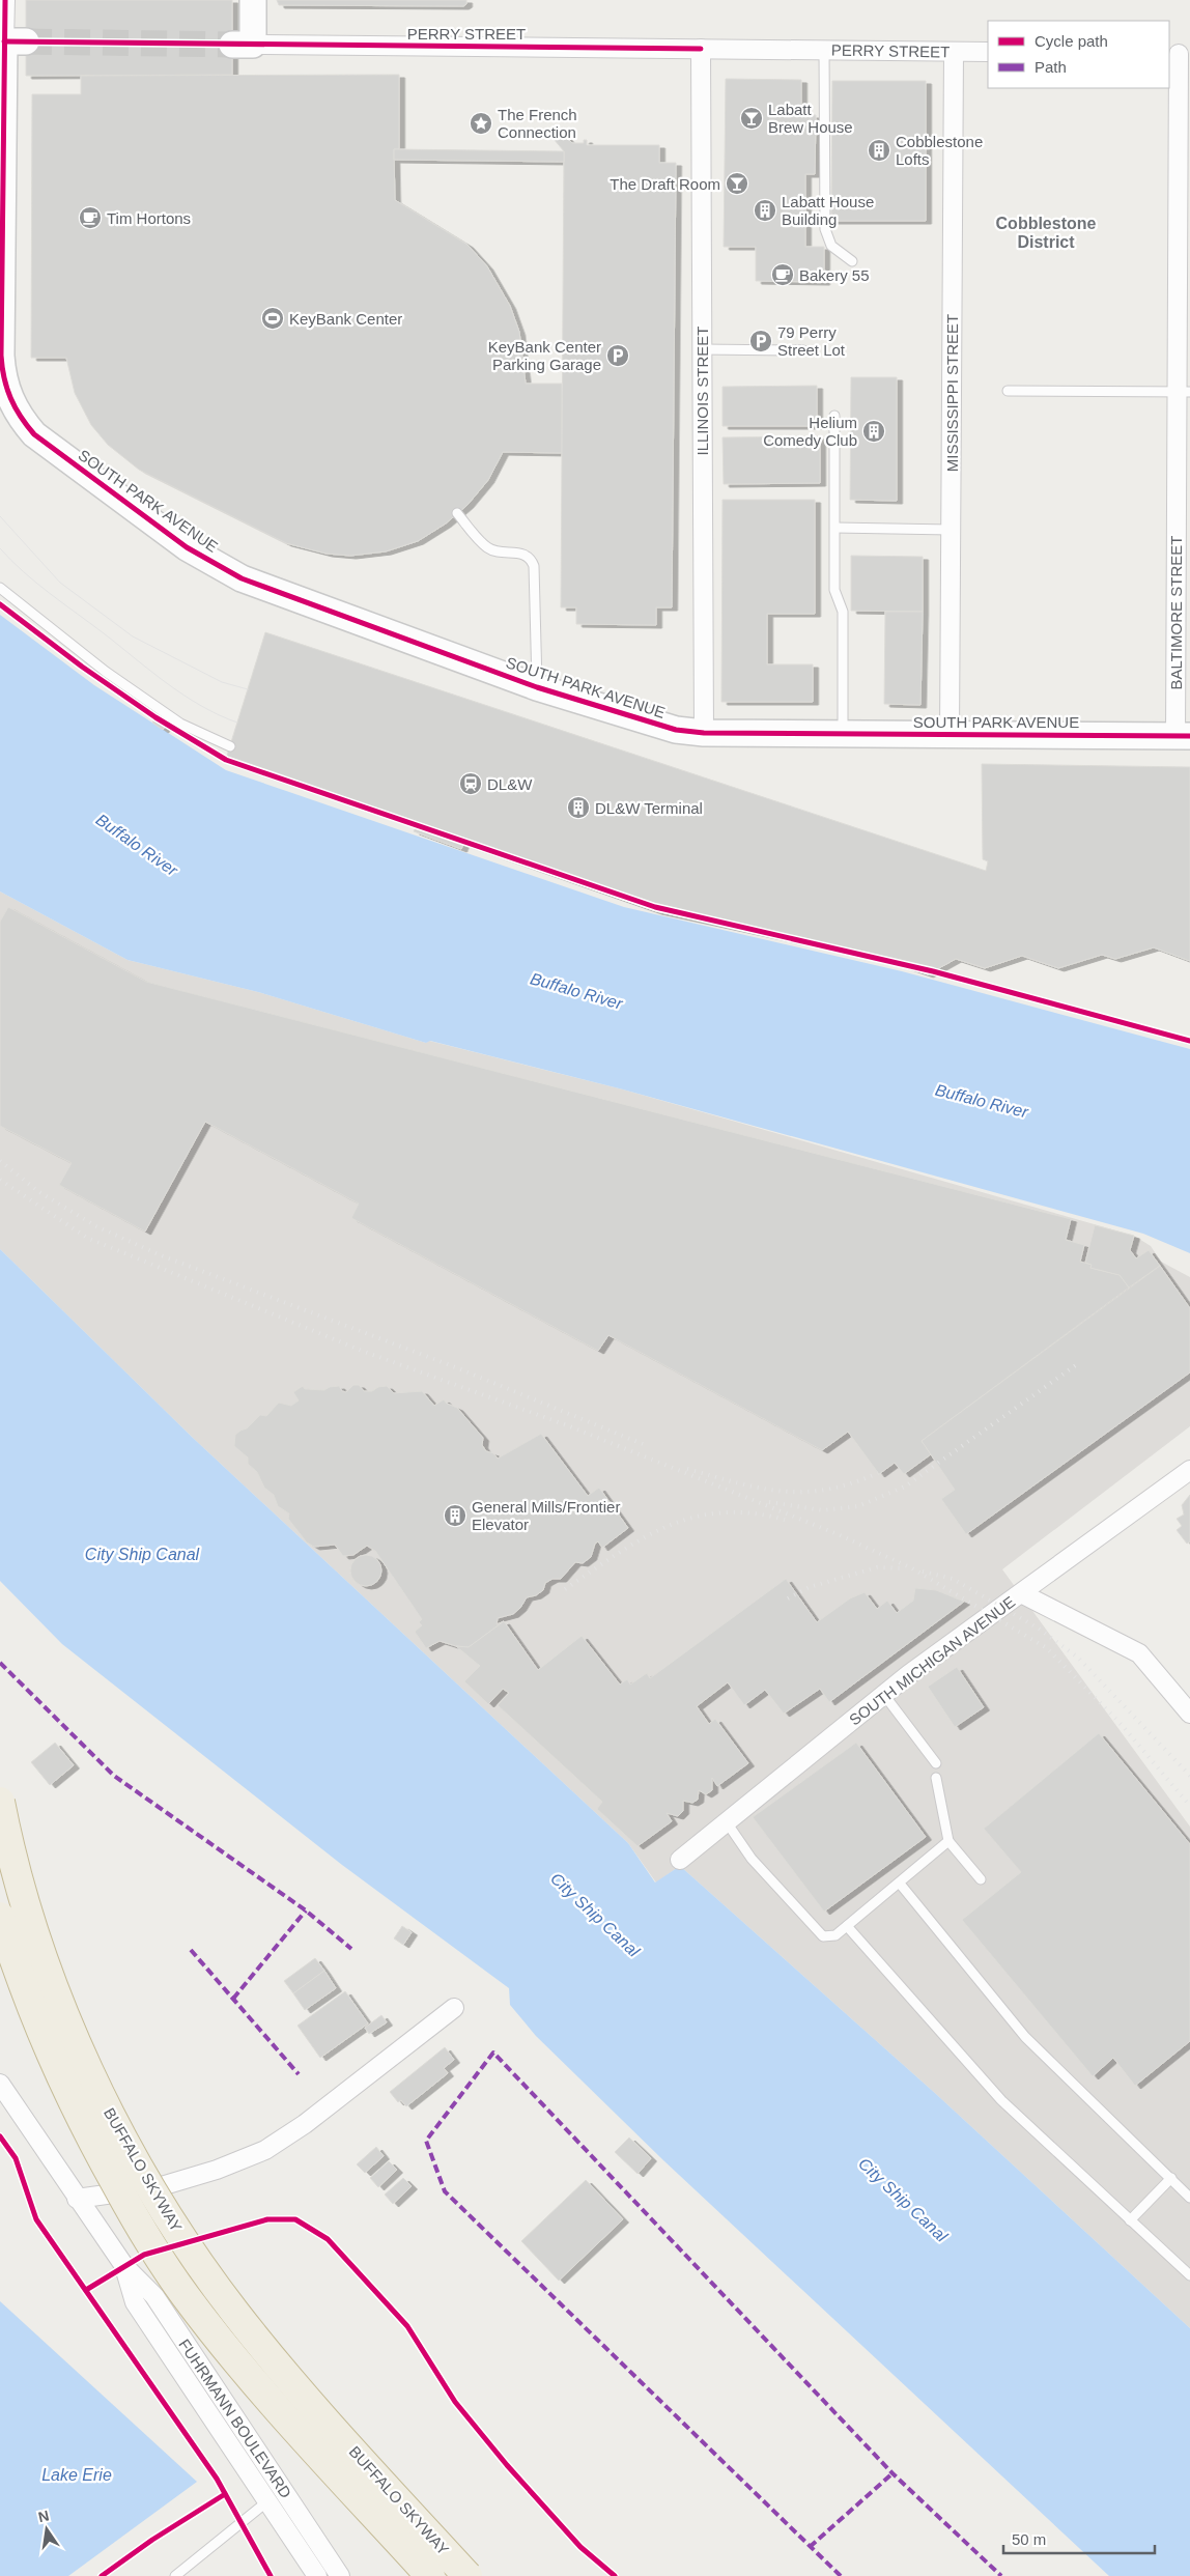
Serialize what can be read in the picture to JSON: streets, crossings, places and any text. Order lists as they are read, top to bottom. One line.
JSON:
{"streets":{"highway":["BUFFALO SKYWAY"],"street":["PERRY STREET","ILLINOIS STREET","MISSISSIPPI STREET","SOUTH PARK AVENUE","BALTIMORE STREET","SOUTH MICHIGAN AVENUE","FUHRMANN BOULEVARD"]},"crossings":[["PERRY STREET","ILLINOIS STREET"],["PERRY STREET","MISSISSIPPI STREET"],["ILLINOIS STREET","SOUTH PARK AVENUE"],["MISSISSIPPI STREET","SOUTH PARK AVENUE"],["SOUTH PARK AVENUE","BALTIMORE STREET"]],"districts":["Cobblestone District"],"water":["Buffalo River","City Ship Canal","Lake Erie"],"places":{"bar":["Labatt Brew House","The Draft Room"],"place":["The French Connection"],"building":["Cobblestone Lofts","Labatt House Building","Helium Comedy Club","DL&W Terminal","General Mills/Frontier Elevator"],"cafe":["Tim Hortons","Bakery 55"],"sports":["KeyBank Center"],"parking":["79 Perry Street Lot","KeyBank Center Parking Garage"],"station":["DL&W"]},"legend":["Cycle path","Path"],"scale_bar":"50 m","north":"top"}
